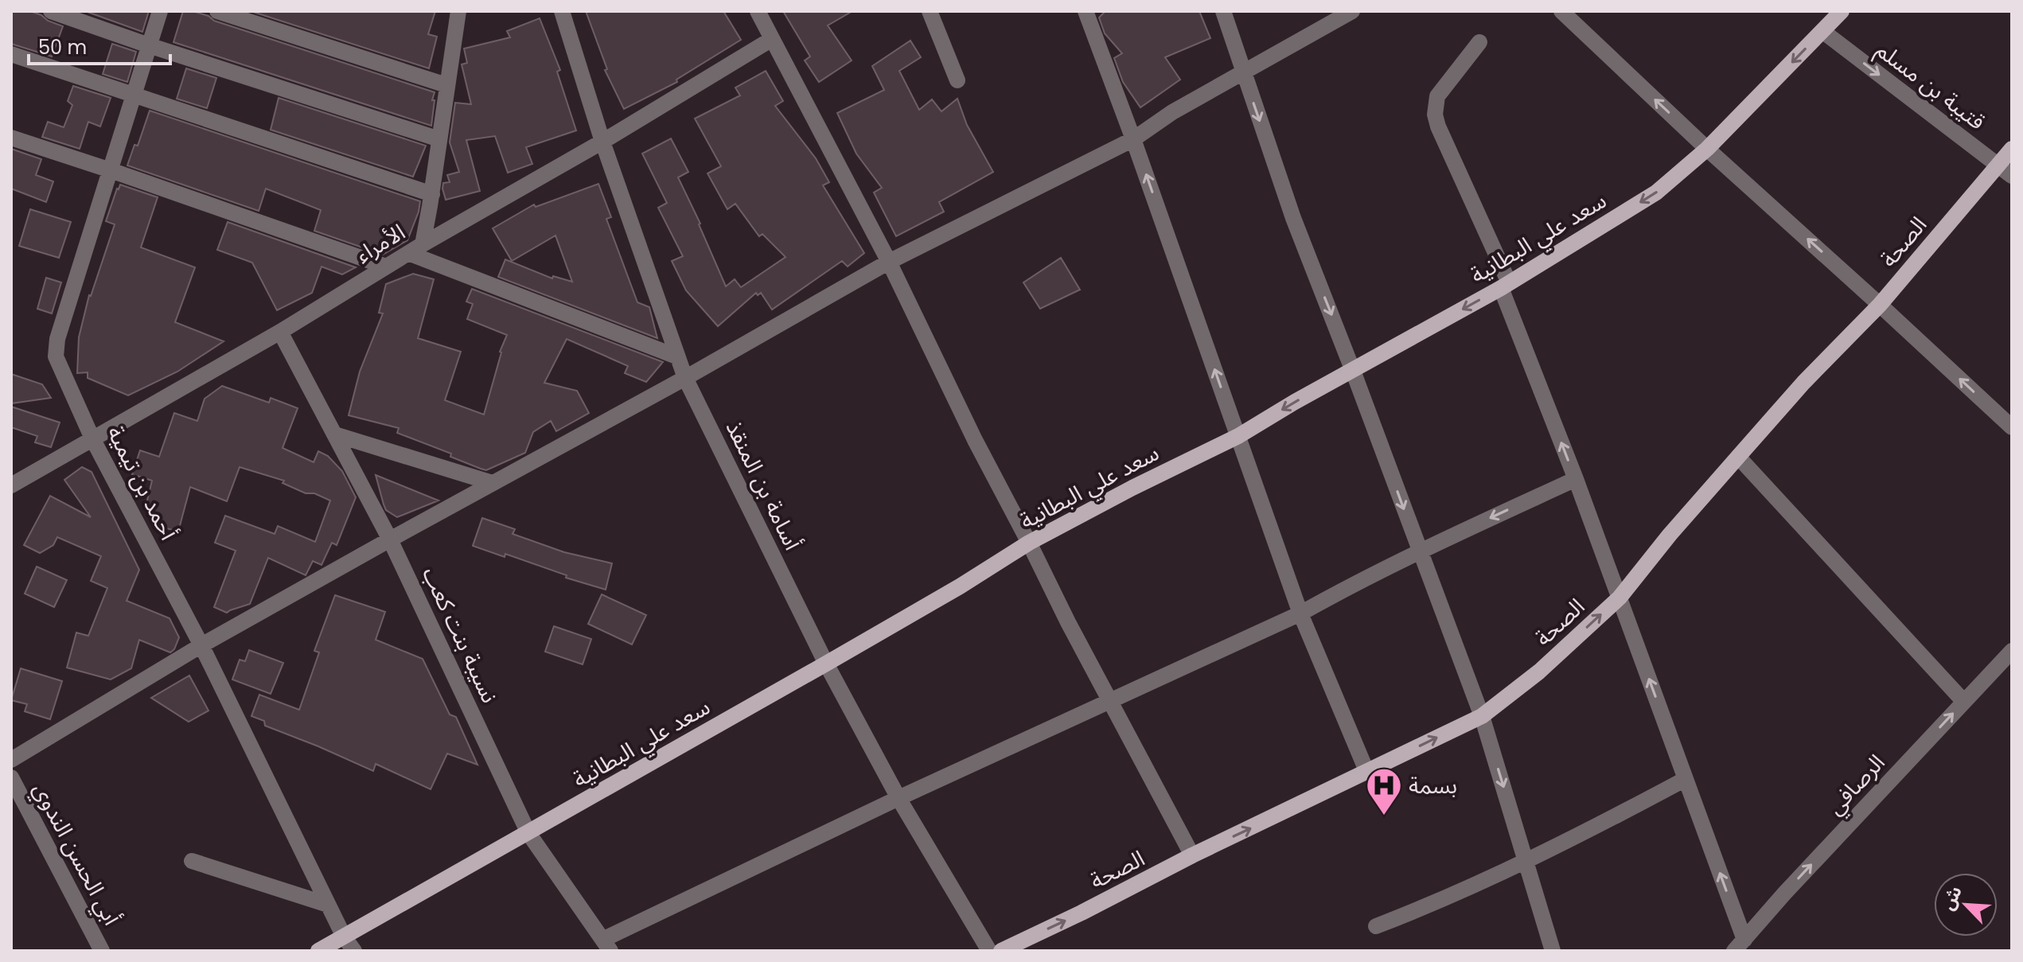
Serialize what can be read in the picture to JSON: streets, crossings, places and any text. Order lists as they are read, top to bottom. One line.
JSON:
{"streets":{"main road":["سعد علي البطانية","الصحة"],"street":["قتيبة بن مسلم","الأمراء","أحمد بن تيمية","أسامة بن المنقذ","نسيبة بنت كعب","الرصافي","أبي الحسن الندوي"]},"crossings":[["قتيبة بن مسلم","سعد علي البطانية"],["قتيبة بن مسلم","الصحة"],["سعد علي البطانية","أحمد بن تيمية"],["سعد علي البطانية","أسامة بن المنقذ"],["سعد علي البطانية","نسيبة بنت كعب"],["الأمراء","أحمد بن تيمية"],["الأمراء","أسامة بن المنقذ"],["الأمراء","نسيبة بنت كعب"]],"one_way":["قتيبة بن مسلم","سعد علي البطانية","الصحة","الرصافي"],"places":{"hospital":["بسمة"]},"scale_bar":"50 m","north":"top left"}
